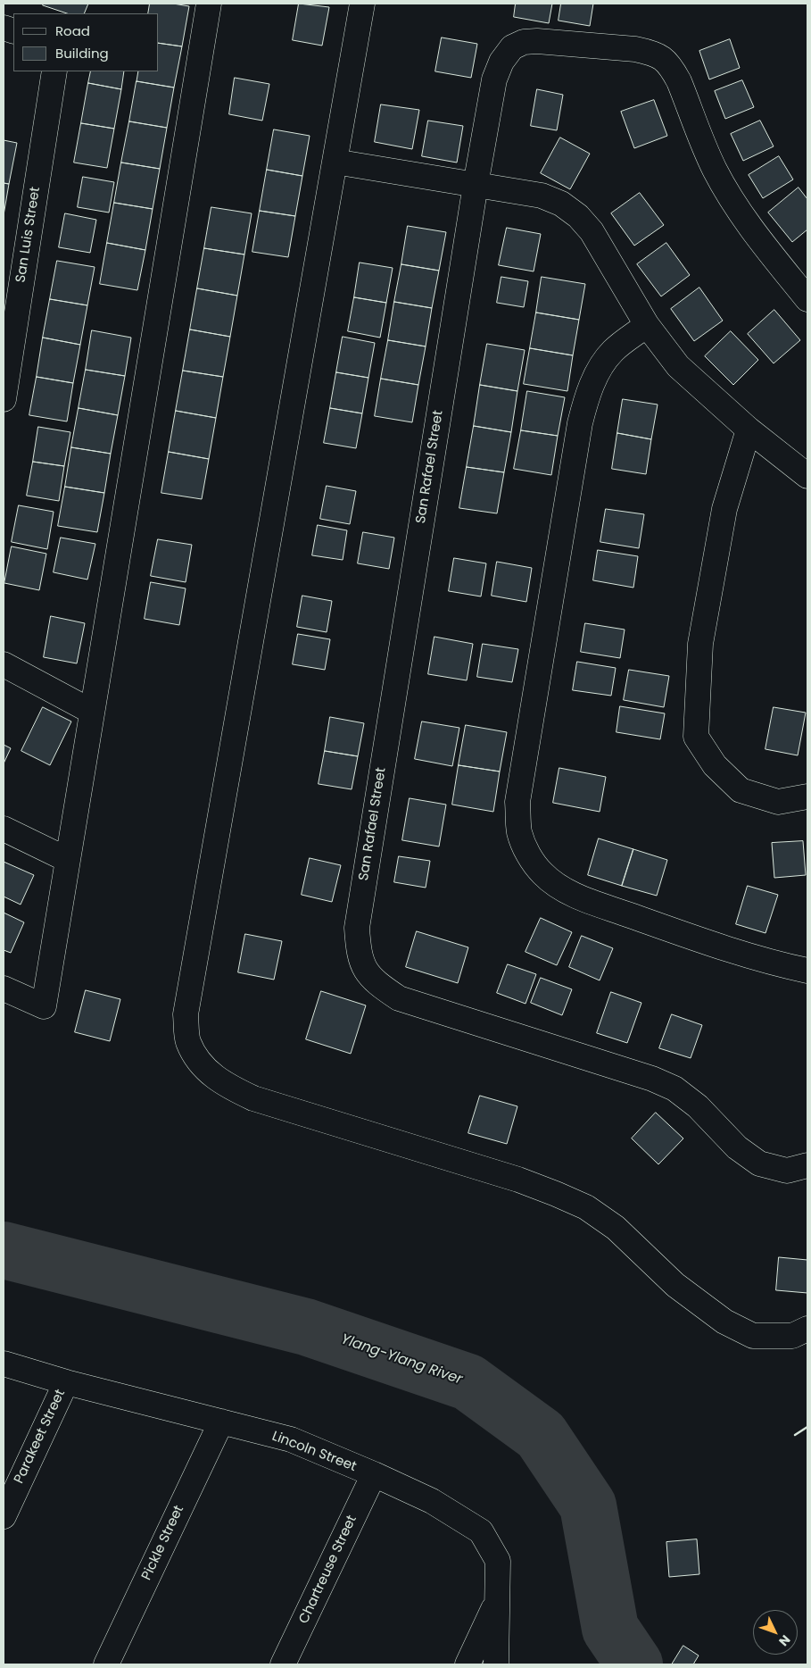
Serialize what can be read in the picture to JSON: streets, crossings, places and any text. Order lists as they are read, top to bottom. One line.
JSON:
{"streets":{"street":["San Luis Street","San Rafael Street","Parakeet Street","Lincoln Street","Pickle Street","Chartreuse Street"]},"crossings":[["Parakeet Street","Lincoln Street"],["Lincoln Street","Pickle Street"],["Lincoln Street","Chartreuse Street"]],"water":["Ylang-Ylang River"],"legend":["Road","Building"],"north":"bottom right"}
